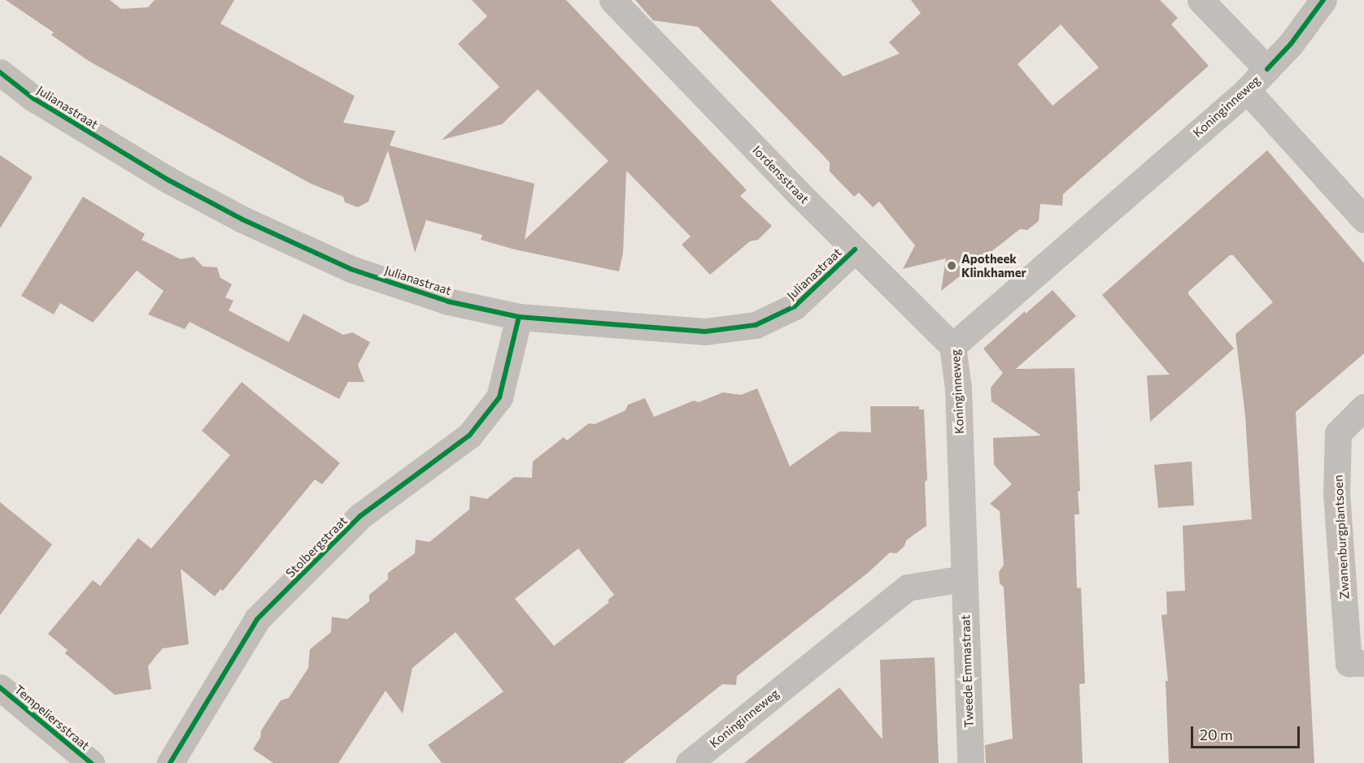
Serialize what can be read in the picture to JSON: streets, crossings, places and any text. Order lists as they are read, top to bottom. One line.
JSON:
{"streets":{"street":["Koninginneweg","Julianastraat","Iordensstraat","Zwanenburgplantsoen","Stolbergstraat","Tweede Emmastraat","Tempeliersstraat"]},"crossings":[["Koninginneweg","Iordensstraat"],["Koninginneweg","Tweede Emmastraat"],["Julianastraat","Iordensstraat"],["Julianastraat","Stolbergstraat"]],"places":["Apotheek Klinkhamer"],"scale_bar":"20 m"}
